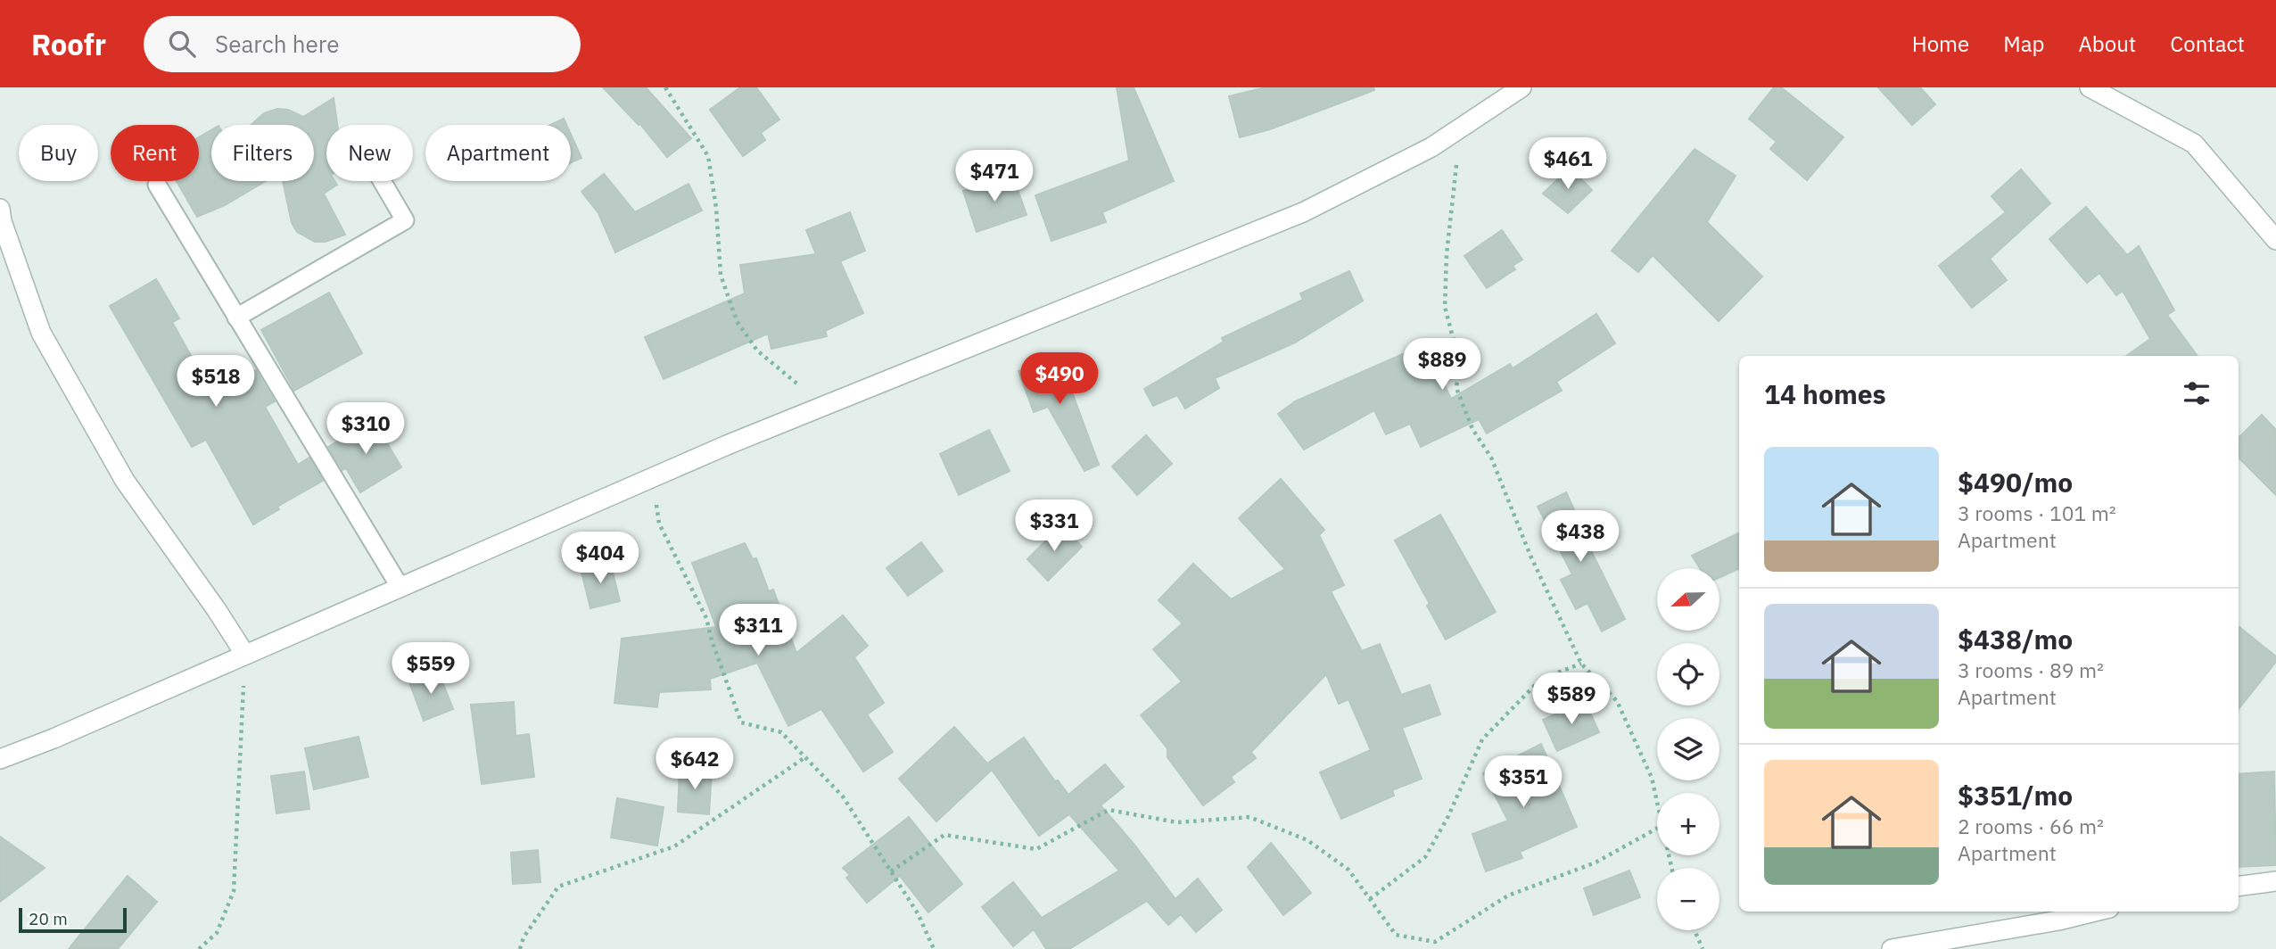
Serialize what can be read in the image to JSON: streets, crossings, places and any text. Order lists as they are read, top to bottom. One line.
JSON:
{"scale_bar":"20 m","north":"left","page":{"header":"Roofr","search":"Search here","nav":["Home","Map","About","Contact"],"chip":["Buy","Rent","Filters","New","Apartment"],"price":["$461","$471","$889","$490","$518","$310","$331","$438","$404","$311","$559","$589","$642","$351"],"heading":"14 homes","list":[{"name":"$490/mo","note":"3 rooms · 101 m² · Apartment"},{"name":"$438/mo","note":"3 rooms · 89 m² · Apartment"},{"name":"$351/mo","note":"2 rooms · 66 m² · Apartment"}],"map_buttons":["+","−"],"scale":"20 m"}}
